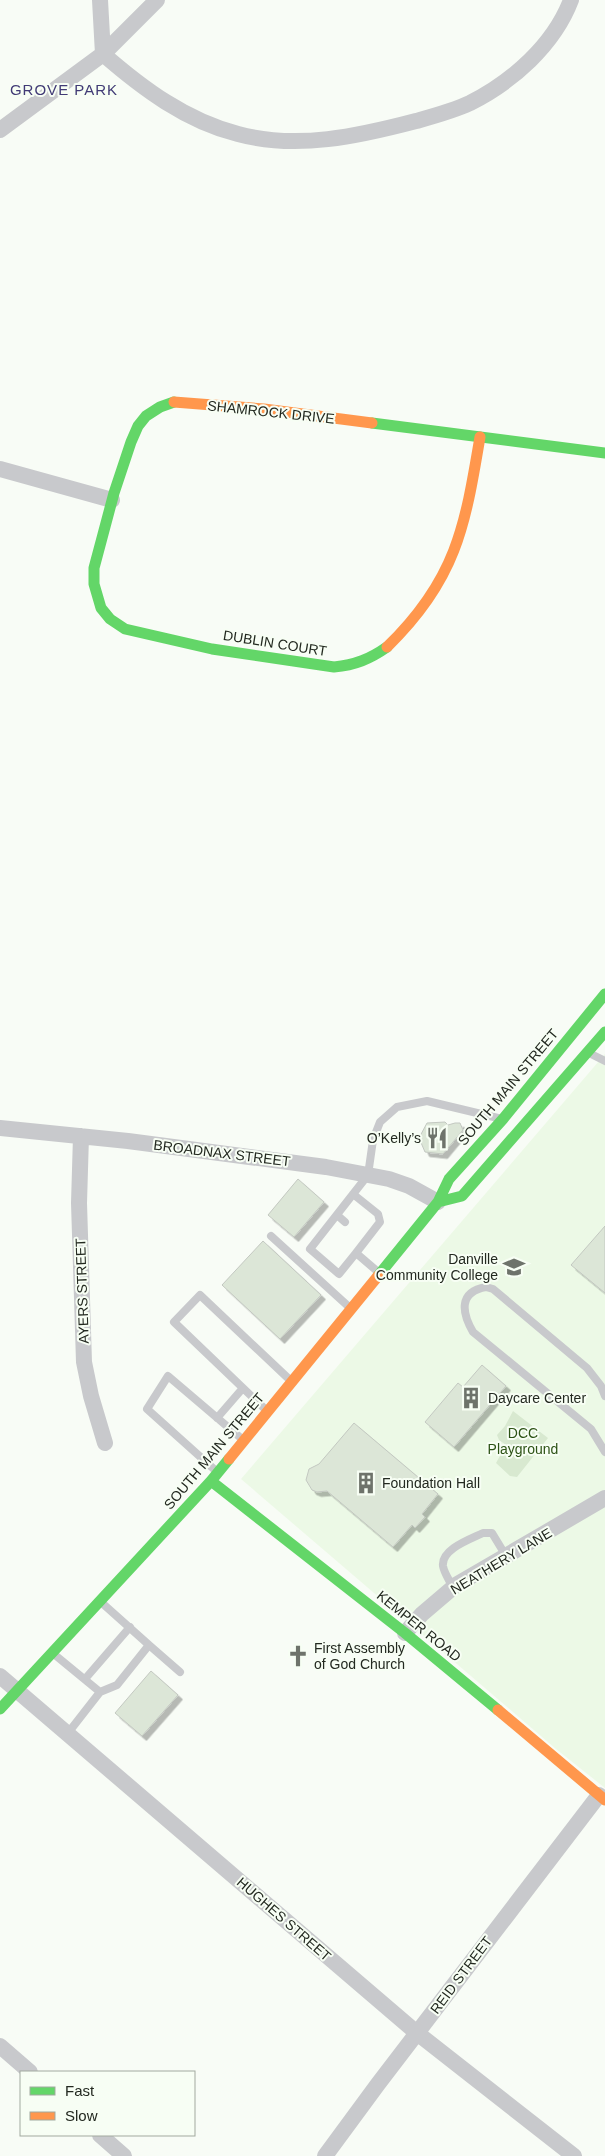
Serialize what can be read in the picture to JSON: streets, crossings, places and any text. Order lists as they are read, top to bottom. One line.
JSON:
{"streets":{"street":["SHAMROCK DRIVE","DUBLIN COURT","SOUTH MAIN STREET","BROADNAX STREET","AYERS STREET","NEATHERY LANE","KEMPER ROAD","HUGHES STREET","REID STREET"]},"crossings":[["SHAMROCK DRIVE","DUBLIN COURT"],["SOUTH MAIN STREET","BROADNAX STREET"],["SOUTH MAIN STREET","KEMPER ROAD"],["SOUTH MAIN STREET","HUGHES STREET"],["BROADNAX STREET","AYERS STREET"],["NEATHERY LANE","KEMPER ROAD"],["KEMPER ROAD","REID STREET"],["HUGHES STREET","REID STREET"]],"districts":["GROVE PARK"],"parks":["DCC Playground"],"places":{"restaurant":["O’Kelly’s"],"school or university":["Danville Community College"],"building":["Daycare Center","Foundation Hall"],"church":["First Assembly of God Church"]},"legend":["Fast","Slow"]}
